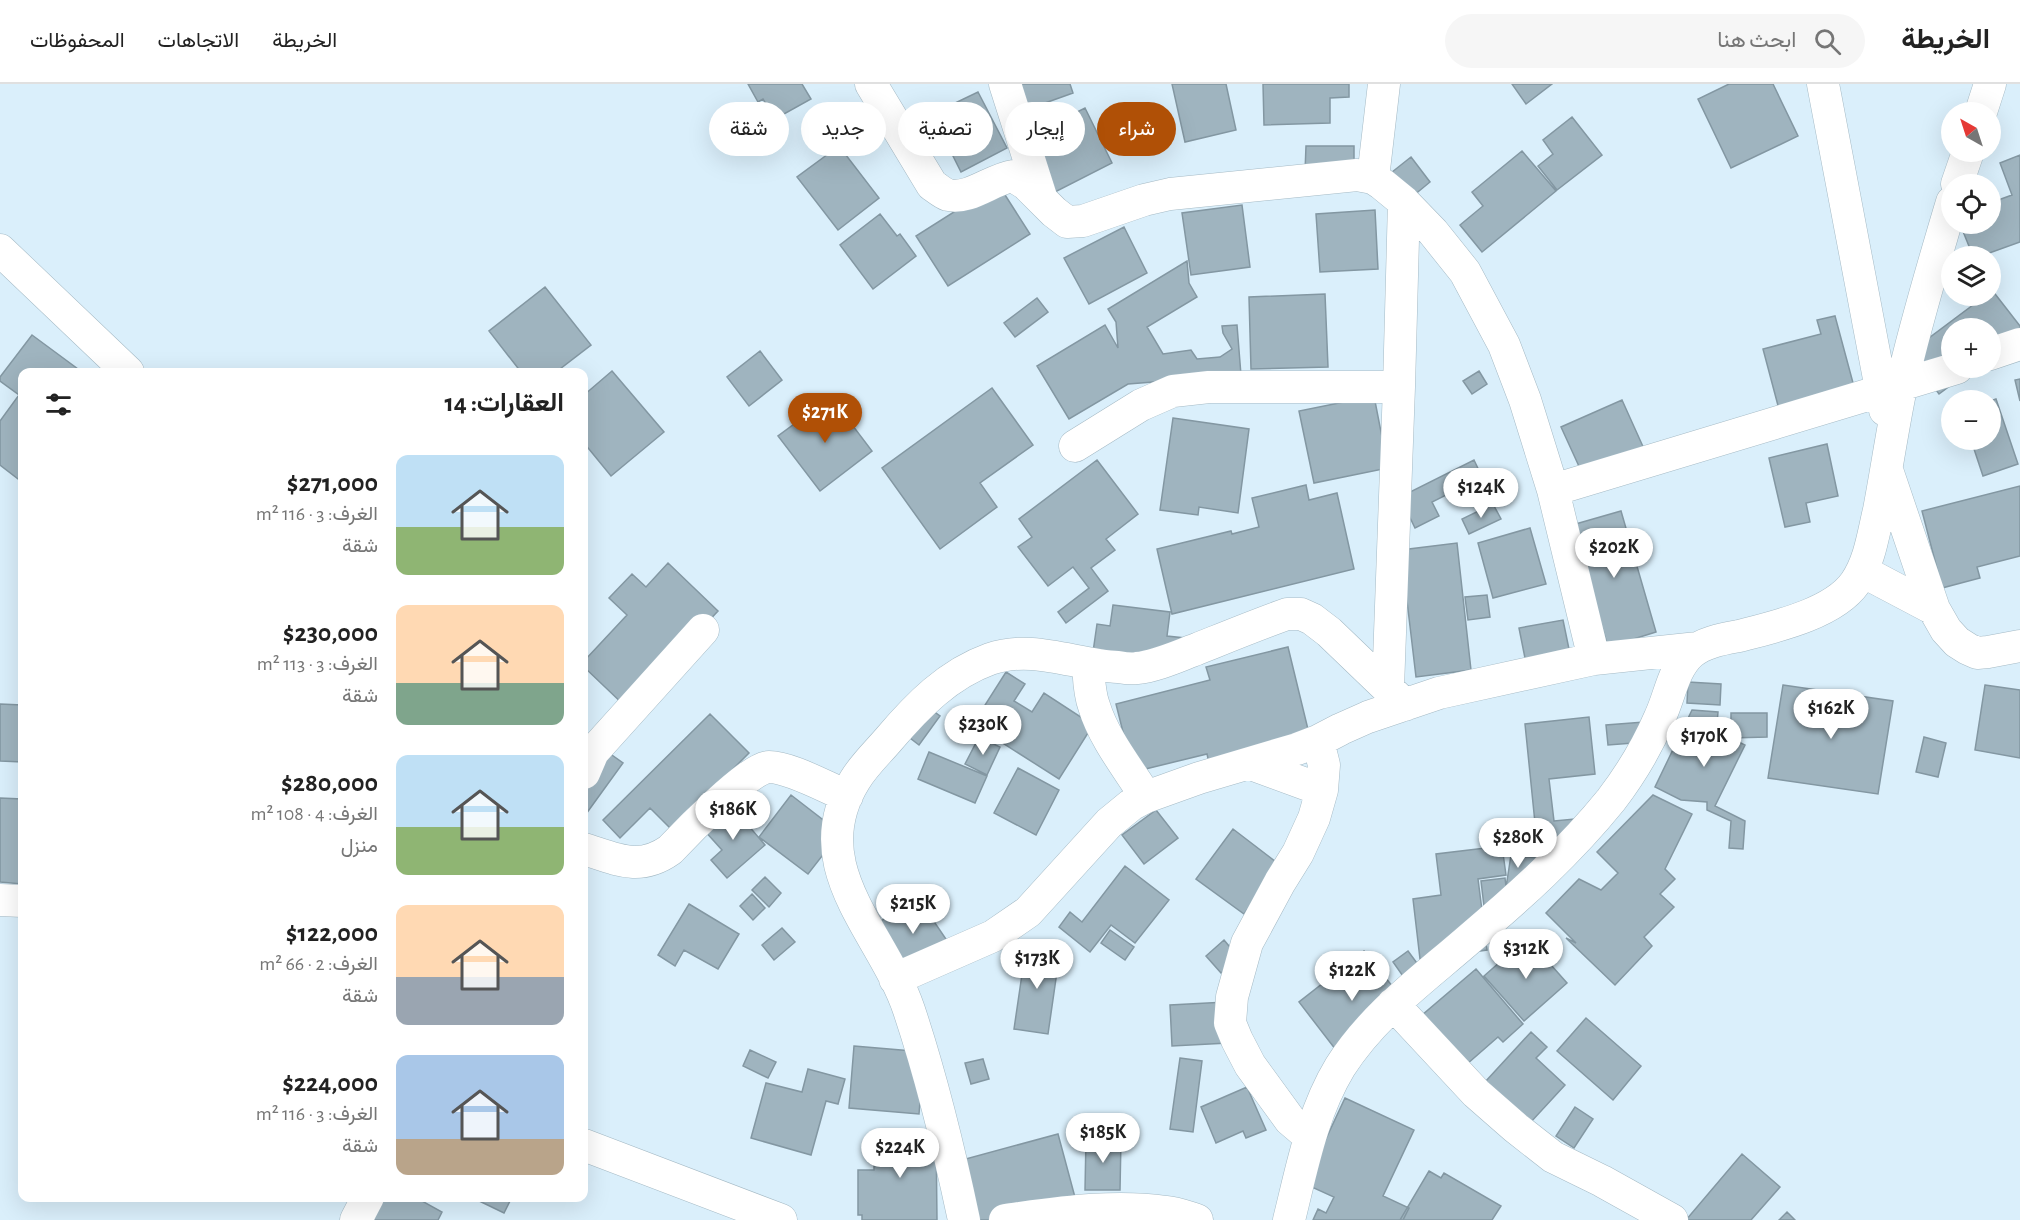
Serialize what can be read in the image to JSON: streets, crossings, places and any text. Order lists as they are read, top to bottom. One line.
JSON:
{"north":"top left","page":{"header":"الخريطة","search":"ابحث هنا","nav":["الخريطة","الاتجاهات","المحفوظات"],"map_buttons":["+","−"],"chip":["شراء","إيجار","تصفية","جديد","شقة"],"heading":"العقارات: 14","price":["$271K","$124K","$202K","$162K","$230K","$170K","$186K","$280K","$215K","$312K","$173K","$122K","$185K","$224K"],"list":[{"name":"$271,000","note":"الغرف: 3 · 116 m² · شقة"},{"name":"$230,000","note":"الغرف: 3 · 113 m² · شقة"},{"name":"$280,000","note":"الغرف: 4 · 108 m² · منزل"},{"name":"$122,000","note":"الغرف: 2 · 66 m² · شقة"},{"name":"$224,000","note":"الغرف: 3 · 116 m² · شقة"}]}}
